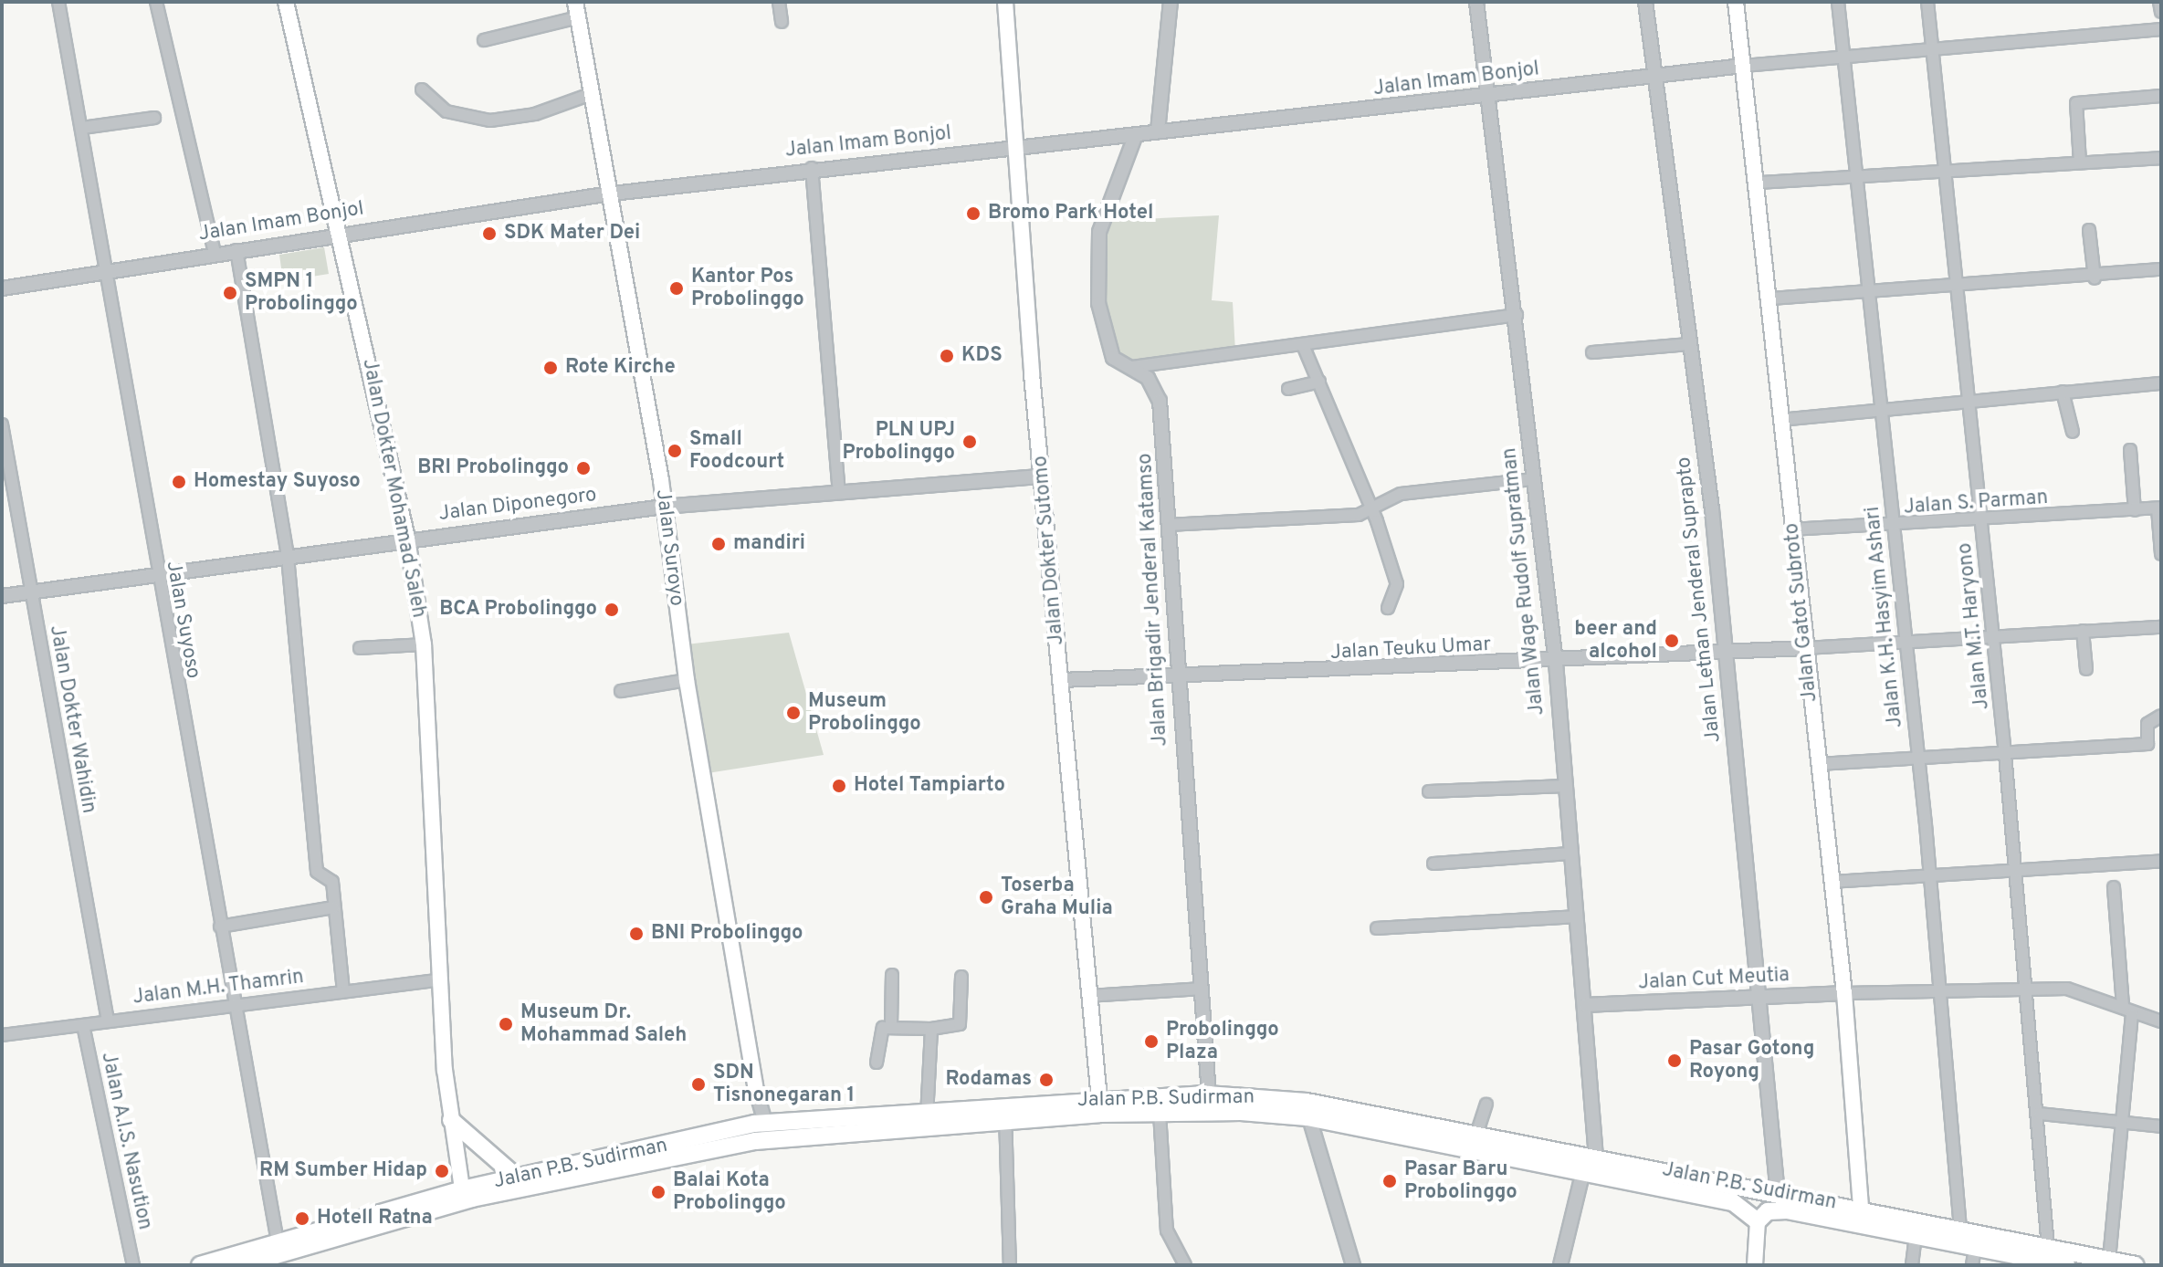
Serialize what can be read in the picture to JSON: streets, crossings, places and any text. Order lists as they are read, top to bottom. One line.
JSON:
{"streets":{"main road":["Jalan Dokter Mohamad Saleh","Jalan Suroyo","Jalan Dokter Sutomo","Jalan Gatot Subroto","Jalan P.B. Sudirman"],"street":["Jalan Imam Bonjol","Jalan S. Parman","Jalan Diponegoro","Jalan Wage Rudolf Supratman","Jalan Brigadir Jenderal Katamso","Jalan Letnan Jenderal Suprapto","Jalan K.H. Hasyim Ashari","Jalan Suyoso","Jalan M.T. Haryono","Jalan Teuku Umar","Jalan Dokter Wahidin","Jalan Cut Meutia","Jalan M.H. Thamrin","Jalan A.I.S. Nasution"]},"crossings":[["Jalan Imam Bonjol","Jalan Dokter Mohamad Saleh"],["Jalan Imam Bonjol","Jalan Suroyo"],["Jalan Imam Bonjol","Jalan Dokter Sutomo"],["Jalan Imam Bonjol","Jalan Wage Rudolf Supratman"],["Jalan Imam Bonjol","Jalan Brigadir Jenderal Katamso"],["Jalan Imam Bonjol","Jalan Letnan Jenderal Suprapto"],["Jalan Imam Bonjol","Jalan Gatot Subroto"],["Jalan Imam Bonjol","Jalan Suyoso"],["Jalan Dokter Mohamad Saleh","Jalan Diponegoro"],["Jalan Dokter Mohamad Saleh","Jalan M.H. Thamrin"],["Jalan Dokter Mohamad Saleh","Jalan P.B. Sudirman"],["Jalan S. Parman","Jalan Gatot Subroto"],["Jalan S. Parman","Jalan K.H. Hasyim Ashari"],["Jalan S. Parman","Jalan M.T. Haryono"],["Jalan Diponegoro","Jalan Suroyo"],["Jalan Diponegoro","Jalan Dokter Sutomo"],["Jalan Diponegoro","Jalan Suyoso"],["Jalan Diponegoro","Jalan Dokter Wahidin"],["Jalan Suroyo","Jalan P.B. Sudirman"],["Jalan Dokter Sutomo","Jalan Teuku Umar"],["Jalan Dokter Sutomo","Jalan P.B. Sudirman"],["Jalan Wage Rudolf Supratman","Jalan Teuku Umar"],["Jalan Wage Rudolf Supratman","Jalan Cut Meutia"],["Jalan Wage Rudolf Supratman","Jalan P.B. Sudirman"],["Jalan Brigadir Jenderal Katamso","Jalan Teuku Umar"],["Jalan Brigadir Jenderal Katamso","Jalan P.B. Sudirman"],["Jalan Letnan Jenderal Suprapto","Jalan Teuku Umar"],["Jalan Letnan Jenderal Suprapto","Jalan Cut Meutia"],["Jalan Letnan Jenderal Suprapto","Jalan P.B. Sudirman"],["Jalan Gatot Subroto","Jalan Teuku Umar"],["Jalan Gatot Subroto","Jalan Cut Meutia"],["Jalan Gatot Subroto","Jalan P.B. Sudirman"],["Jalan K.H. Hasyim Ashari","Jalan P.B. Sudirman"],["Jalan Suyoso","Jalan M.H. Thamrin"],["Jalan Suyoso","Jalan P.B. Sudirman"],["Jalan M.T. Haryono","Jalan P.B. Sudirman"],["Jalan Dokter Wahidin","Jalan M.H. Thamrin"],["Jalan M.H. Thamrin","Jalan A.I.S. Nasution"]],"places":["Bromo Park Hotel","SDK Mater Dei","Kantor Pos Probolinggo","SMPN 1 Probolinggo","KDS","Rote Kirche","PLN UPJ Probolinggo","Small Foodcourt","BRI Probolinggo","Homestay Suyoso","mandiri","BCA Probolinggo","beer and alcohol","Museum Probolinggo","Hotel Tampiarto","Toserba Graha Mulia","BNI Probolinggo","Museum Dr. Mohammad Saleh","Probolinggo Plaza","Pasar Gotong Royong","Rodamas","SDN Tisnonegaran 1","RM Sumber Hidap","Pasar Baru Probolinggo","Balai Kota Probolinggo","Hotell Ratna"]}
